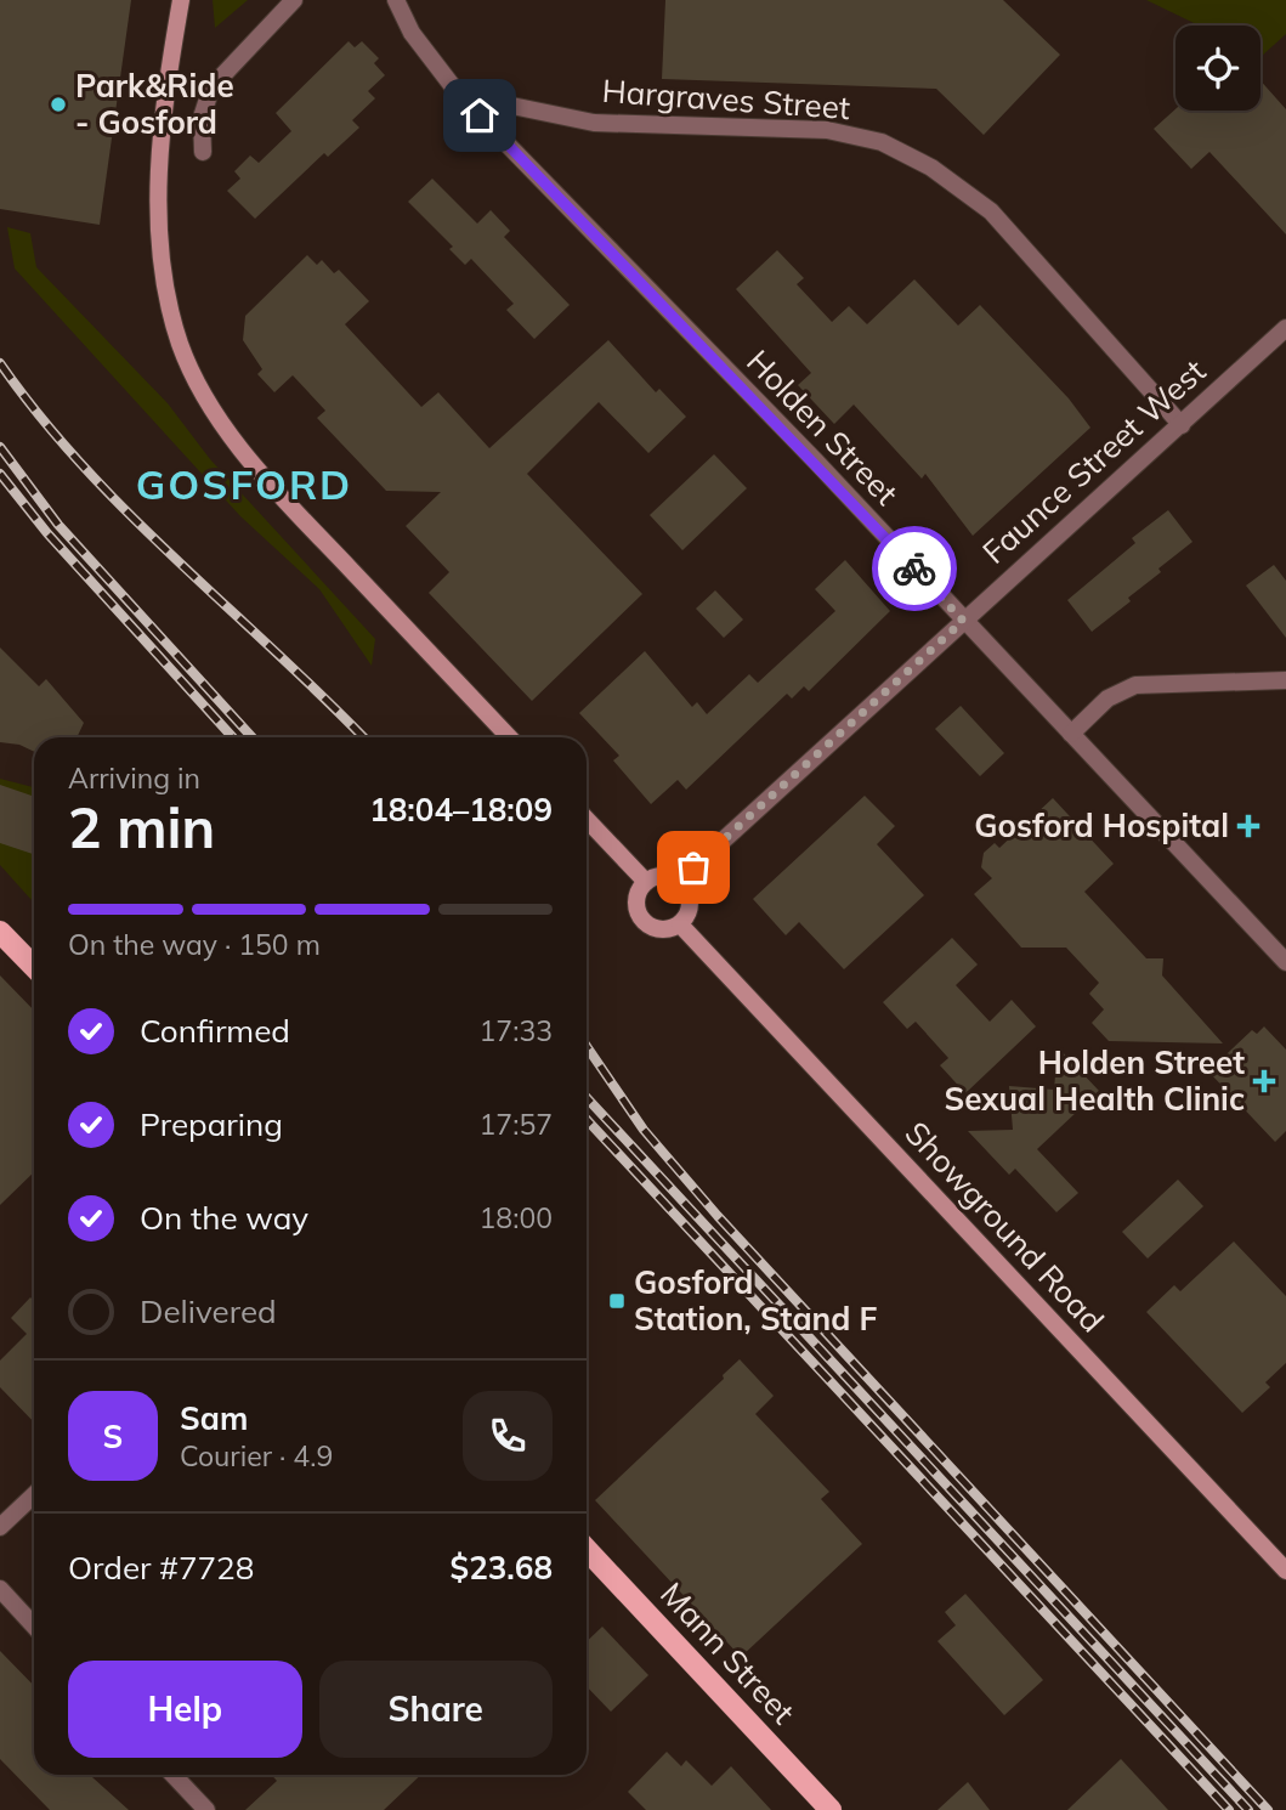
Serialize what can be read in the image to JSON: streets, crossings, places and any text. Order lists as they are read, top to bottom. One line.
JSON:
{"streets":{"main road":["Mann Street"],"street":["Hargraves Street","Holden Street","Faunce Street West","Showground Road"]},"crossings":[["Hargraves Street","Holden Street"],["Hargraves Street","Faunce Street West"],["Holden Street","Faunce Street West"],["Faunce Street West","Showground Road"]],"districts":["GOSFORD"],"places":{"other":["Park&Ride - Gosford"],"health":["Gosford Hospital","Holden Street Sexual Health Clinic"],"transit":["Gosford Station, Stand F"]},"page":{"heading":["2 min","Arriving in","18:04–18:09"],"panel":["Sam","Courier · 4.9","Order #7728","$23.68"],"bar":"On the way · 150 m","list":[["Confirmed","17:33"],["Preparing","17:57"],["On the way","18:00"],"Delivered"],"round":"S","buttons":["Help","Share"]}}
